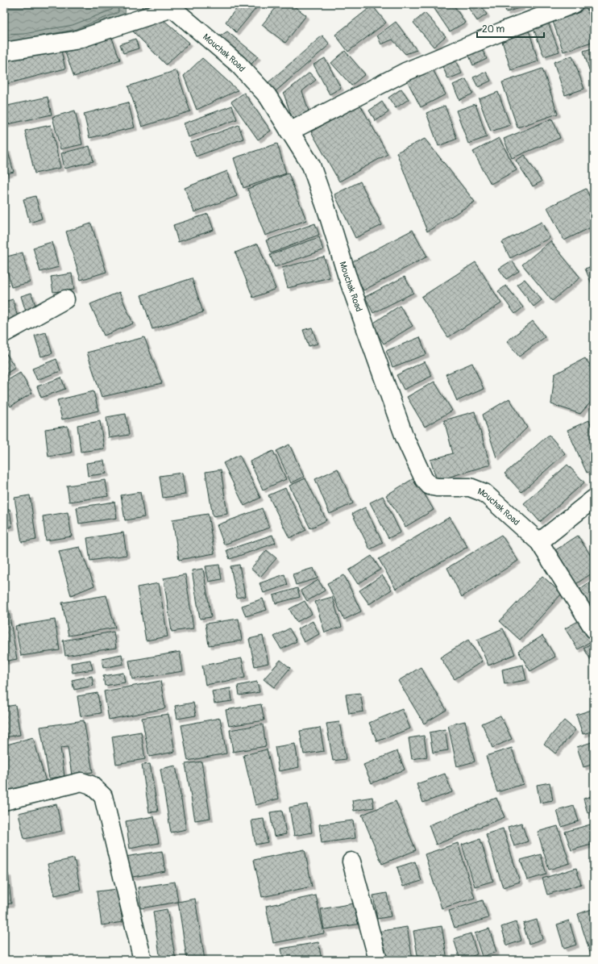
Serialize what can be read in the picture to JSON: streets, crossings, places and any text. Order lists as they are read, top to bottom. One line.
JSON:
{"streets":{"street":["Mouchak Road"]},"scale_bar":"20 m"}
